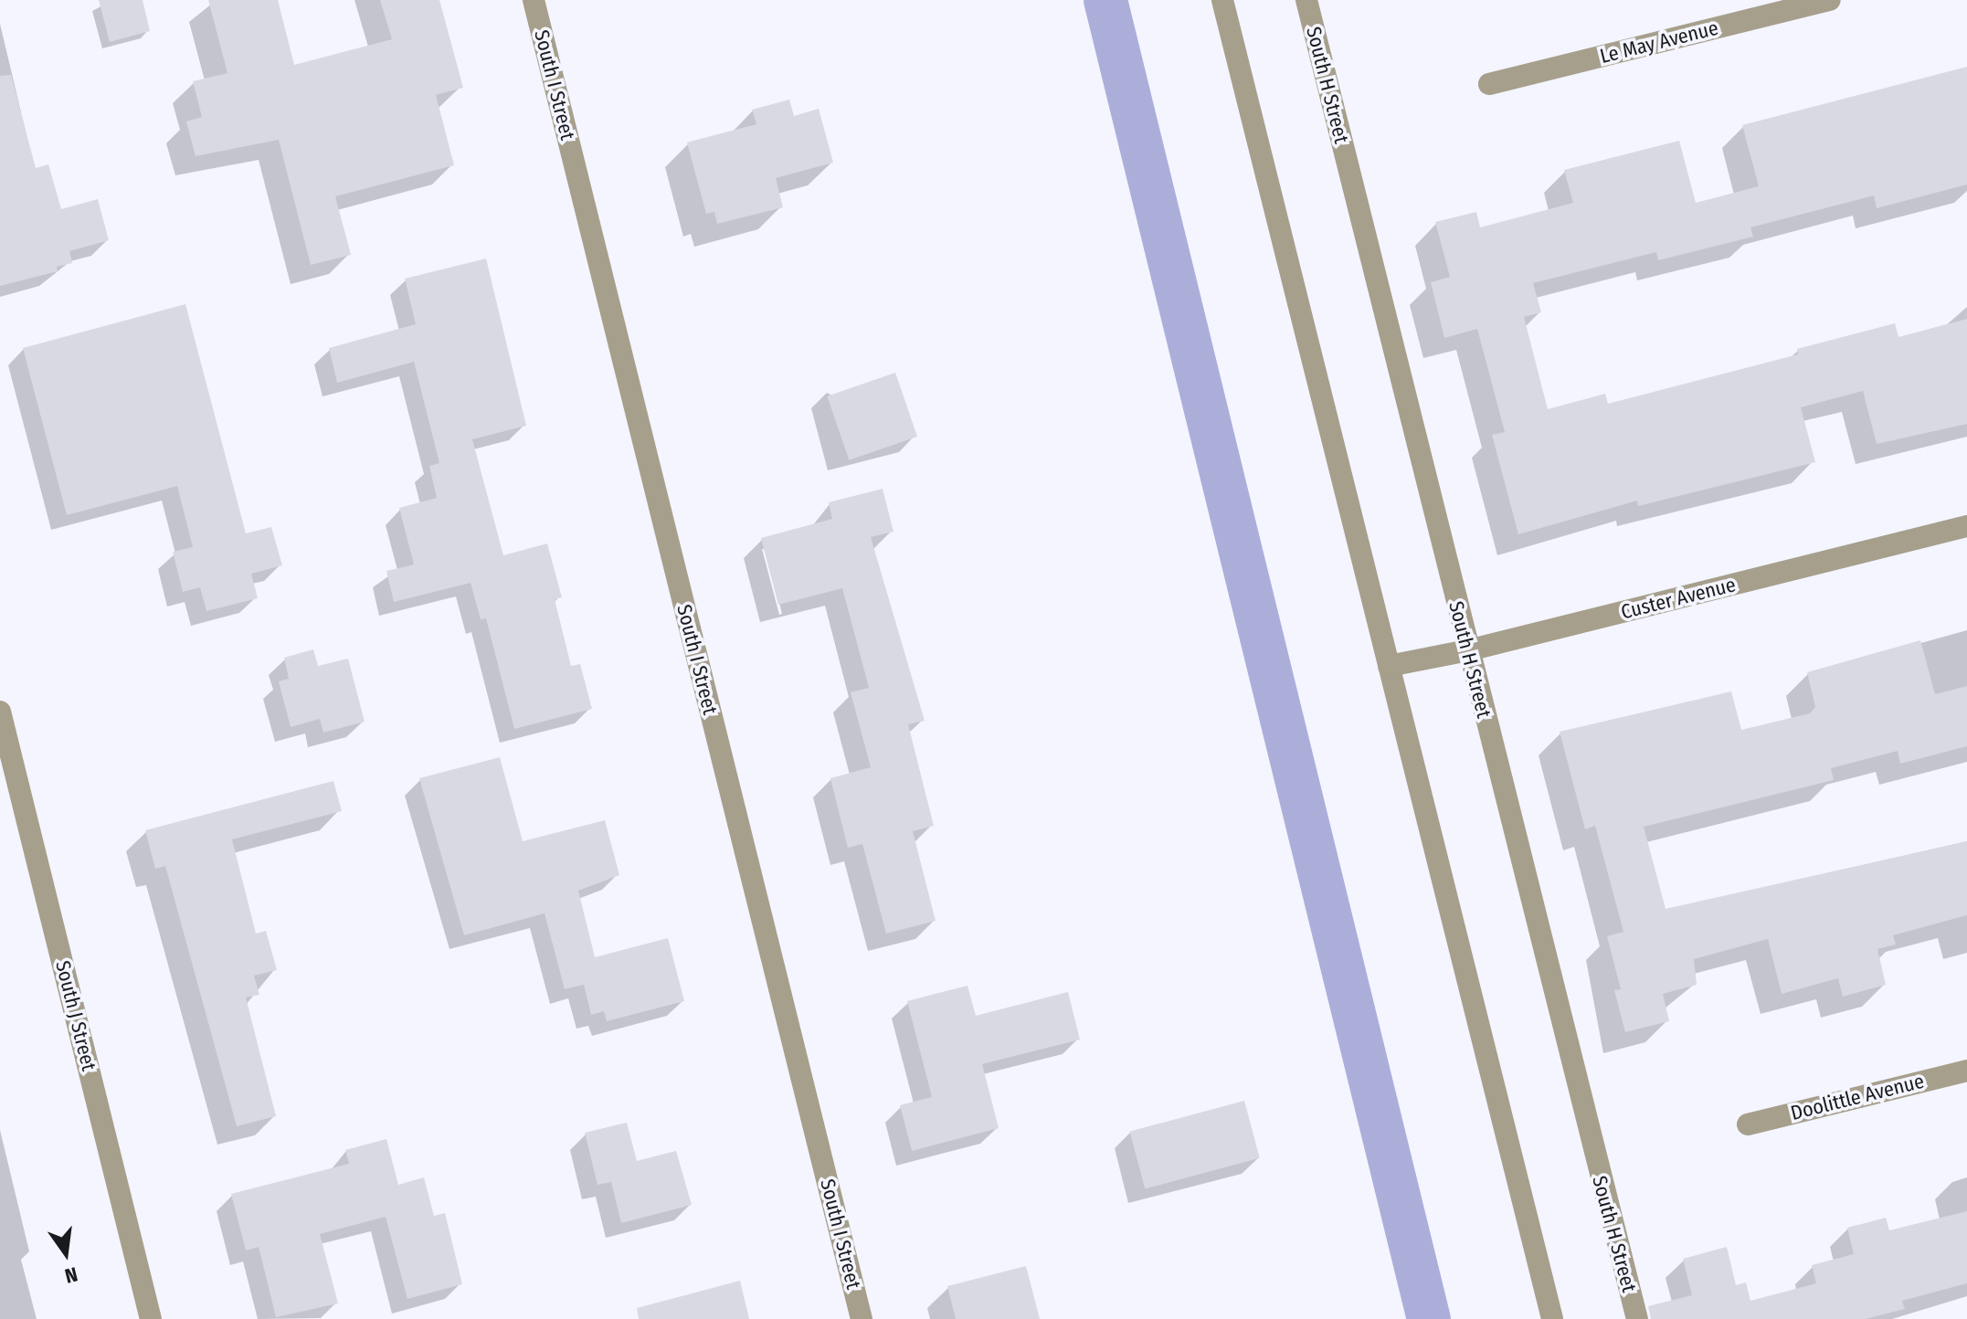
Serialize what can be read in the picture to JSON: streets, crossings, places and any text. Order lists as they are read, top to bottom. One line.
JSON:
{"streets":{"street":["Le May Avenue","South I Street","South H Street","Custer Avenue","South J Street","Doolittle Avenue"]},"crossings":[["South H Street","Custer Avenue"]],"north":"bottom"}
